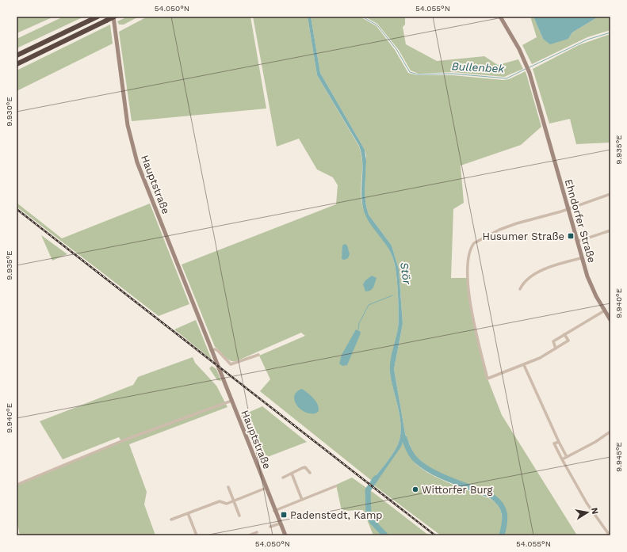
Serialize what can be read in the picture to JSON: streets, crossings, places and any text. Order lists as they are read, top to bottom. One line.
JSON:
{"streets":{"street":["Hauptstraße","Ehndorfer Straße"]},"water":["Bullenbek","Stör"],"places":{"transit":["Husumer Straße","Padenstedt, Kamp"],"other":["Wittorfer Burg"]},"north":"right","coordinates":["54.050°N","54.055°N","9.930°E","9.935°E","9.940°E","9.945°E"]}
